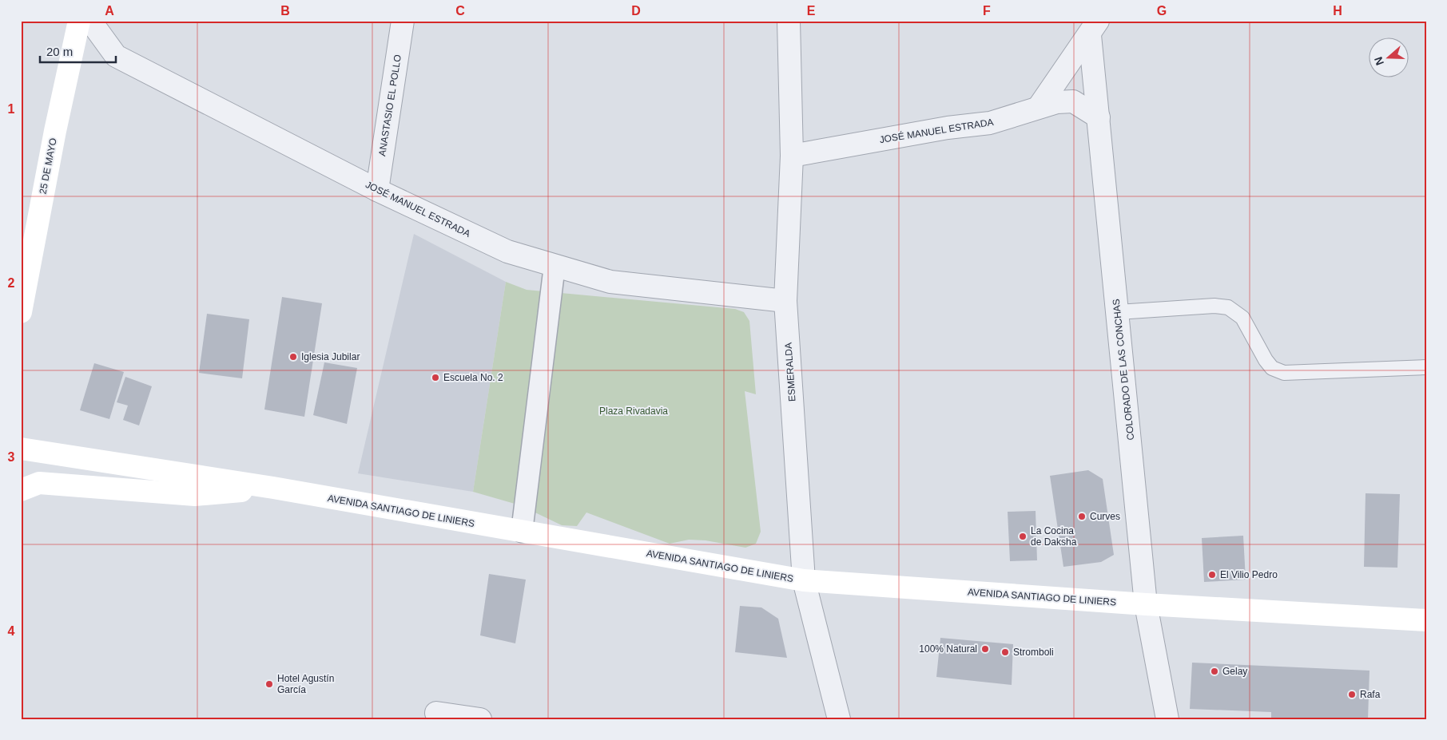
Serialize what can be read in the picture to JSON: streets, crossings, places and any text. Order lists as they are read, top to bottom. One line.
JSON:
{"streets":{"main road":["25 DE MAYO","AVENIDA SANTIAGO DE LINIERS"],"street":["ANASTASIO EL POLLO","JOSÉ MANUEL ESTRADA","COLORADO DE LAS CONCHAS","ESMERALDA"]},"crossings":[["ANASTASIO EL POLLO","JOSÉ MANUEL ESTRADA"],["JOSÉ MANUEL ESTRADA","COLORADO DE LAS CONCHAS"],["JOSÉ MANUEL ESTRADA","ESMERALDA"],["COLORADO DE LAS CONCHAS","AVENIDA SANTIAGO DE LINIERS"],["ESMERALDA","AVENIDA SANTIAGO DE LINIERS"]],"parks":["Plaza Rivadavia"],"places":["Iglesia Jubilar","Escuela No. 2","Curves","La Cocina de Daksha","El Vilio Pedro","100% Natural","Stromboli","Gelay","Hotel Agustín García","Rafa"],"scale_bar":"20 m","north":"left","grid":{"columns":["A","B","C","D","E","F","G","H"],"rows":["1","2","3","4"]}}
